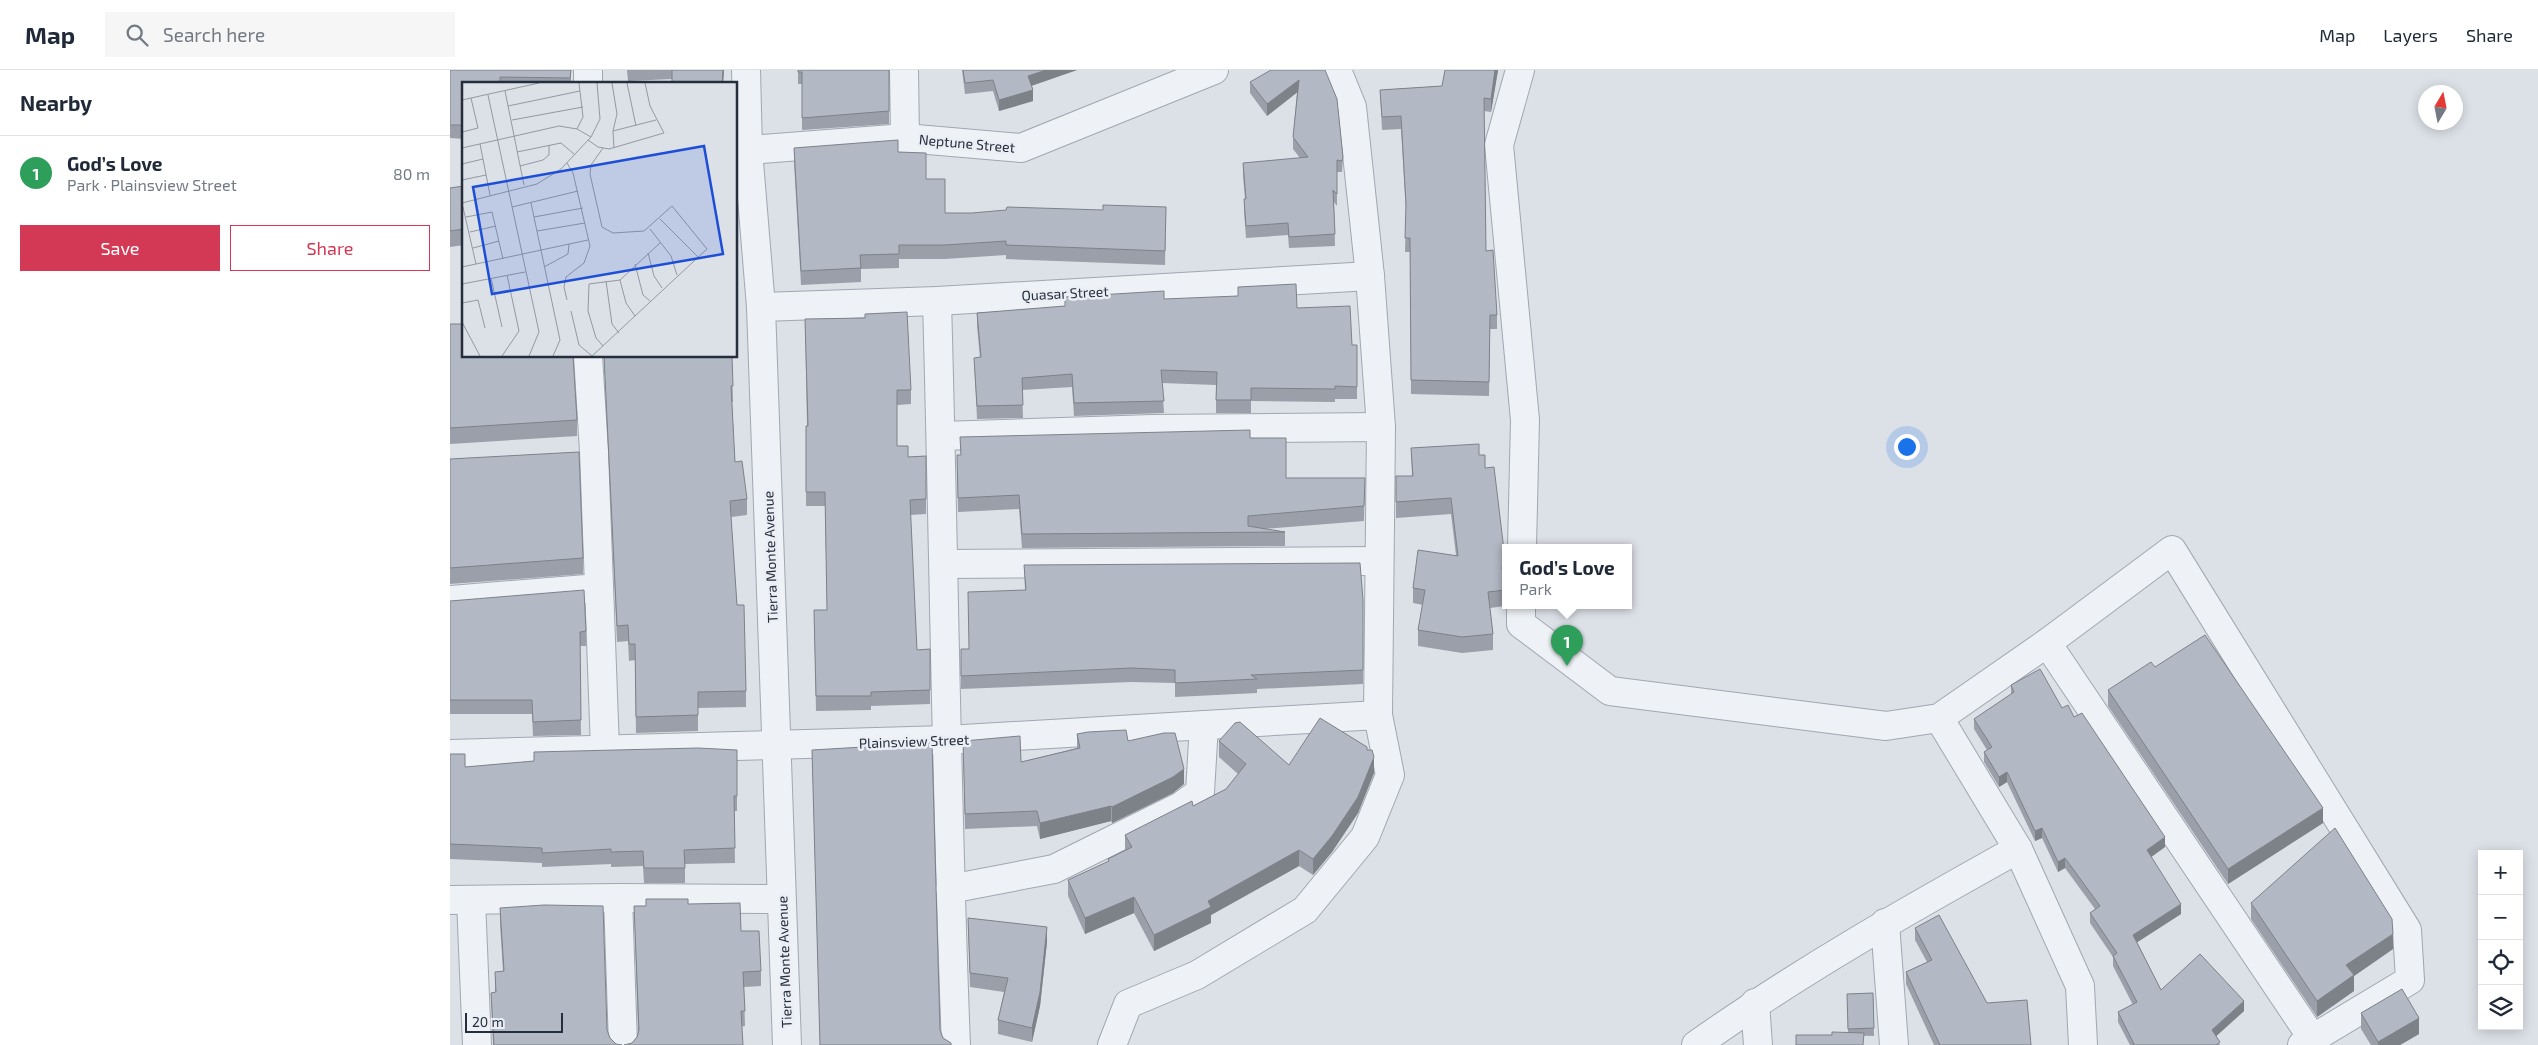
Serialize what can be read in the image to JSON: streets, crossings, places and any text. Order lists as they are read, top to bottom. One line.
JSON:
{"streets":{"street":["Neptune Street","Quasar Street","Tierra Monte Avenue","Plainsview Street"]},"crossings":[["Neptune Street","Tierra Monte Avenue"],["Quasar Street","Tierra Monte Avenue"],["Tierra Monte Avenue","Plainsview Street"]],"scale_bar":"20 m","north":"top","page":{"header":"Map","search":"Search here","nav":["Map","Layers","Share"],"heading":"Nearby","list":[{"mark":"1","name":"God’s Love","note":"Park · Plainsview Street","value":"80 m"}],"buttons":["Save","Share"],"popup":["God’s Love","Park"],"pins":"1","map_buttons":["+","−"],"scale":"20 m"}}
